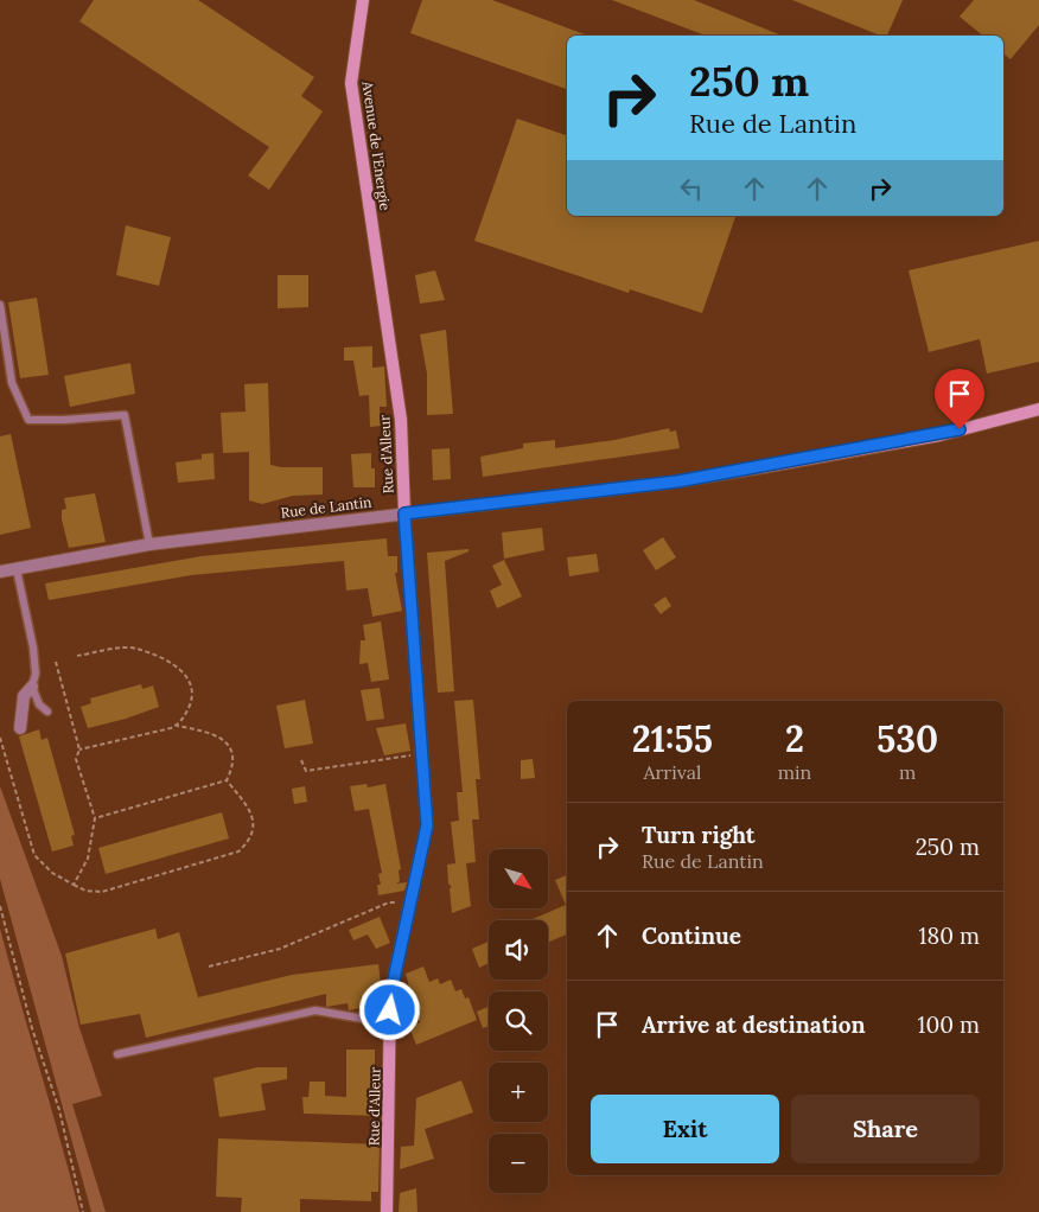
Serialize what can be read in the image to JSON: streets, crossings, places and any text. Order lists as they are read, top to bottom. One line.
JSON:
{"streets":{"street":["Avenue de l'Energie","Rue d'Alleur","Rue de Lantin"]},"crossings":[["Avenue de l'Energie","Rue d'Alleur"],["Rue d'Alleur","Rue de Lantin"]],"north":"bottom right","page":{"turn":["250 m","Rue de Lantin"],"eta":["21:55","Arrival","2","min","530","m"],"list":[{"name":"Turn right","note":"Rue de Lantin","value":"250 m"},{"name":"Continue","value":"180 m"},{"name":"Arrive at destination","value":"100 m"}],"map_buttons":["+","−"],"buttons":["Exit","Share"]}}
